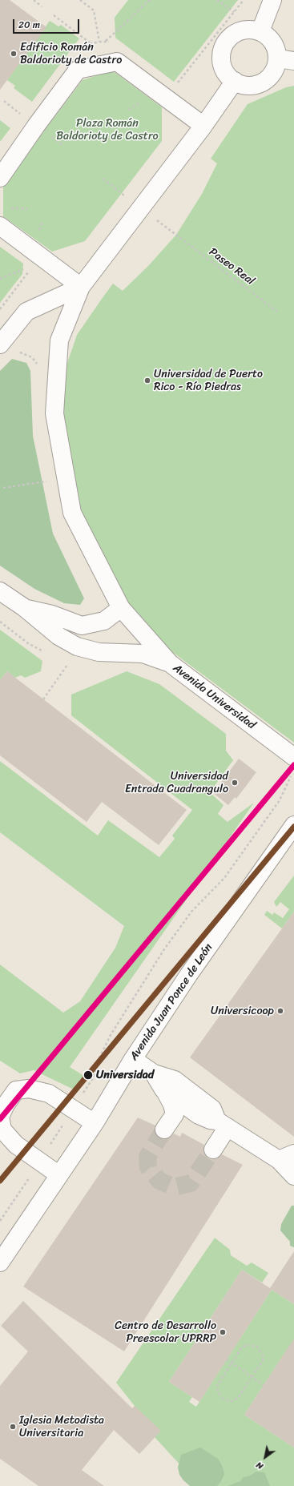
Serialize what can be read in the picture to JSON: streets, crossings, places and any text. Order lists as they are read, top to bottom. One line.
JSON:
{"streets":{"street":["Avenida Universidad","Avenida Juan Ponce de León"],"path":["Paseo Real"]},"parks":["Plaza Román Baldorioty de Castro"],"places":["Edificio Román Baldorioty de Castro","Universidad de Puerto Rico - Río Piedras","Universidad Entrada Cuadrangulo","Universicoop","Universidad","Centro de Desarrollo Preescolar UPRRP","Iglesia Metodista Universitaria"],"scale_bar":"20 m","north":"bottom left"}
